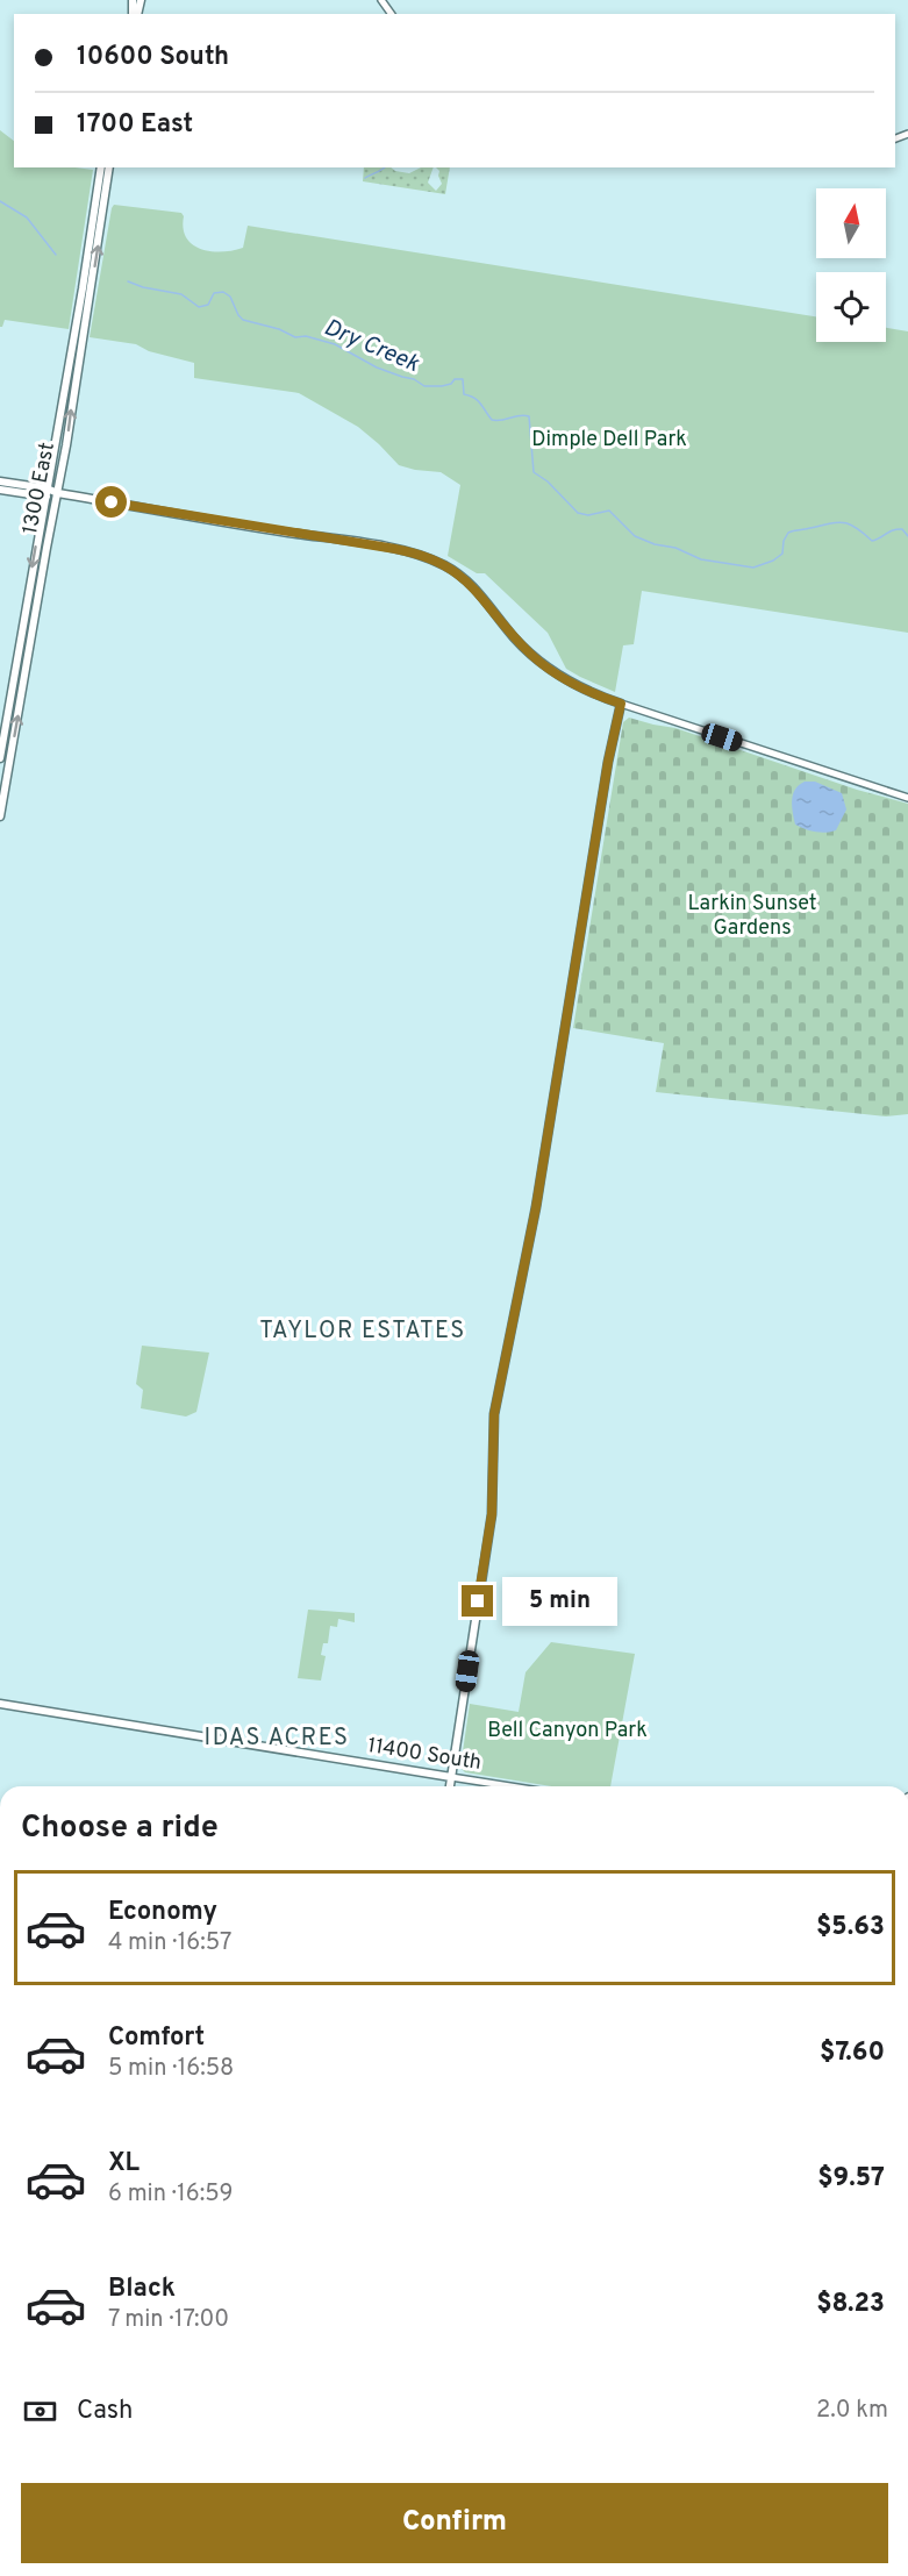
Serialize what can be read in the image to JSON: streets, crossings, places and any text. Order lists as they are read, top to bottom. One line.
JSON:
{"streets":{"main road":["1300 East","11400 South"]},"districts":["TAYLOR ESTATES","IDAS ACRES"],"water":["Dry Creek"],"parks":["Dimple Dell Park","Larkin Sunset Gardens","Bell Canyon Park"],"north":"top","page":{"banner":["10600 South","1700 East"],"bubble":"5 min","heading":"Choose a ride","list":[{"name":"Economy","note":"4 min · 16:57","value":"$5.63"},{"name":"Comfort","note":"5 min · 16:58","value":"$7.60"},{"name":"XL","note":"6 min · 16:59","value":"$9.57"},{"name":"Black","note":"7 min · 17:00","value":"$8.23"}],"pay":["Cash","2.0 km"],"buttons":"Confirm"}}
